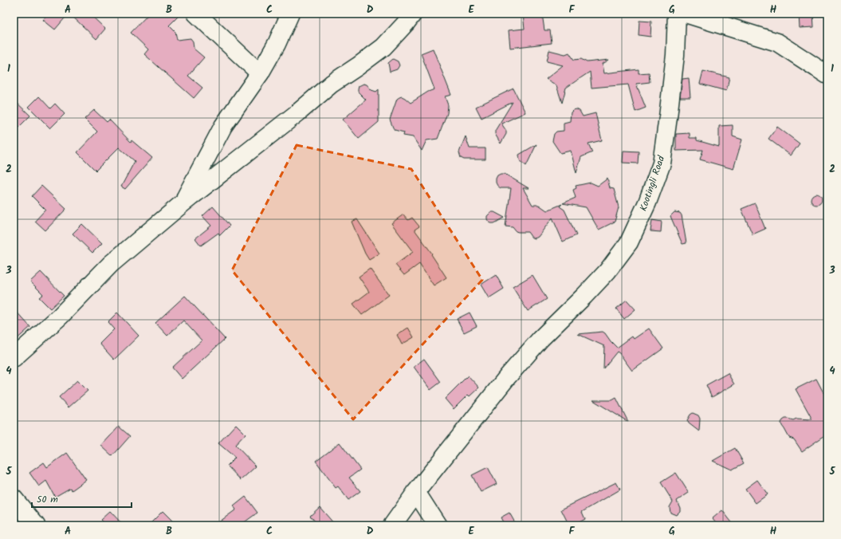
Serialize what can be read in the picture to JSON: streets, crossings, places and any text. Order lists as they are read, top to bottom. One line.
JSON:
{"streets":{"street":["Kootingli Road"]},"scale_bar":"50 m","grid":{"columns":["A","B","C","D","E","F","G","H"],"rows":["1","2","3","4","5"]}}
